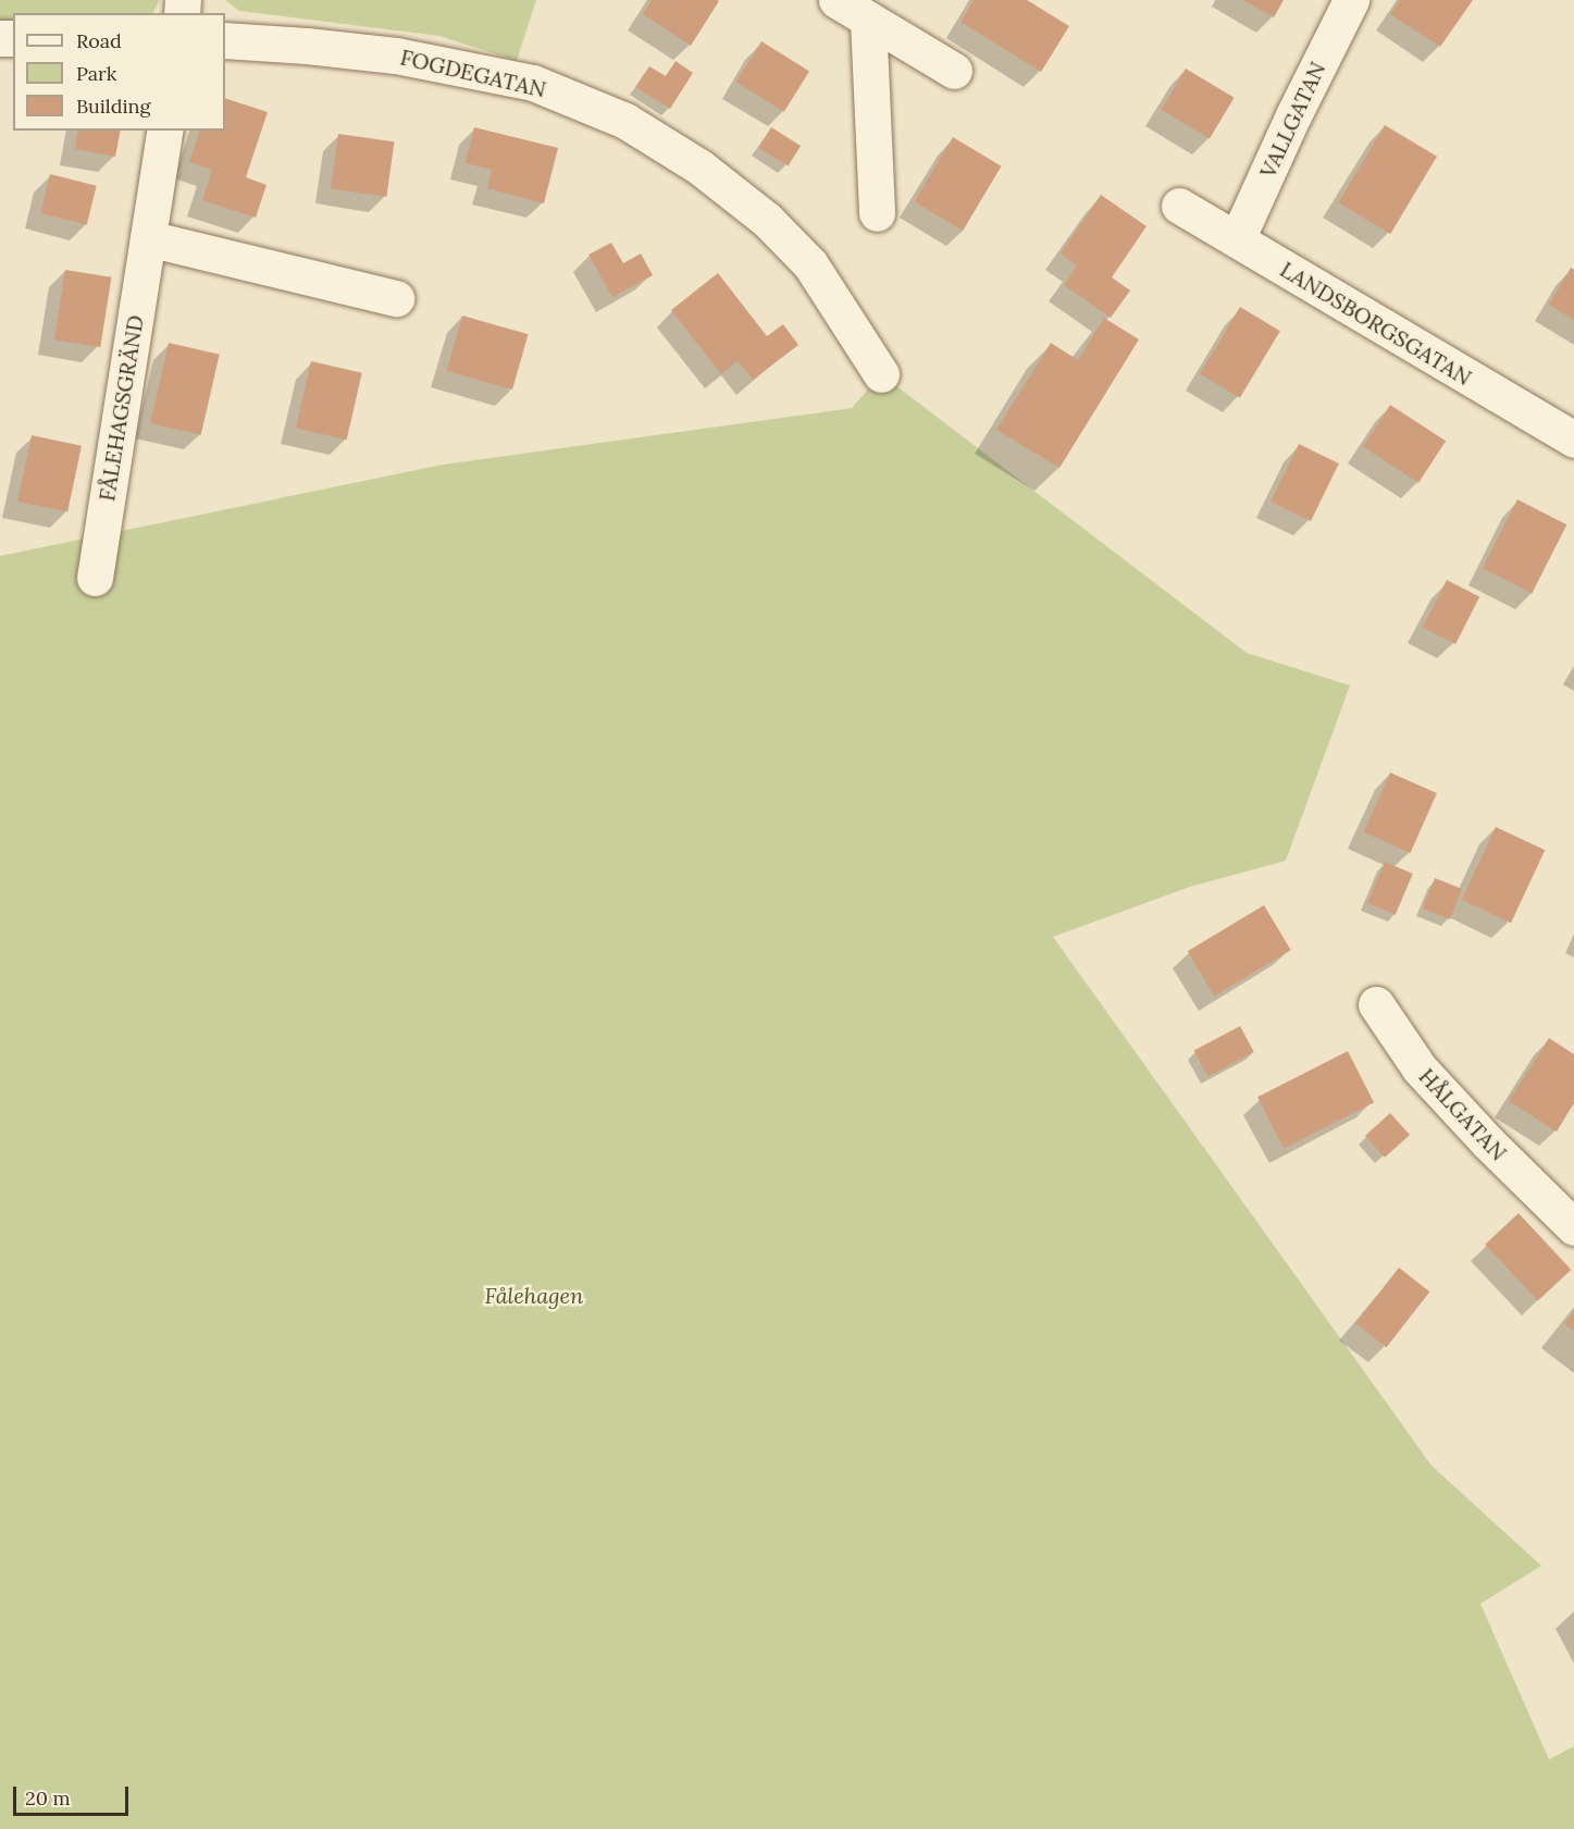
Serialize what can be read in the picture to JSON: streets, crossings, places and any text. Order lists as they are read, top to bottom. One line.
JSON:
{"streets":{"street":["FOGDEGATAN","VALLGATAN","LANDSBORGSGATAN","FÅLEHAGSGRÄND","HÅLGATAN"]},"crossings":[["VALLGATAN","LANDSBORGSGATAN"]],"parks":["Fålehagen"],"legend":["Road","Park","Building"],"scale_bar":"20 m"}
